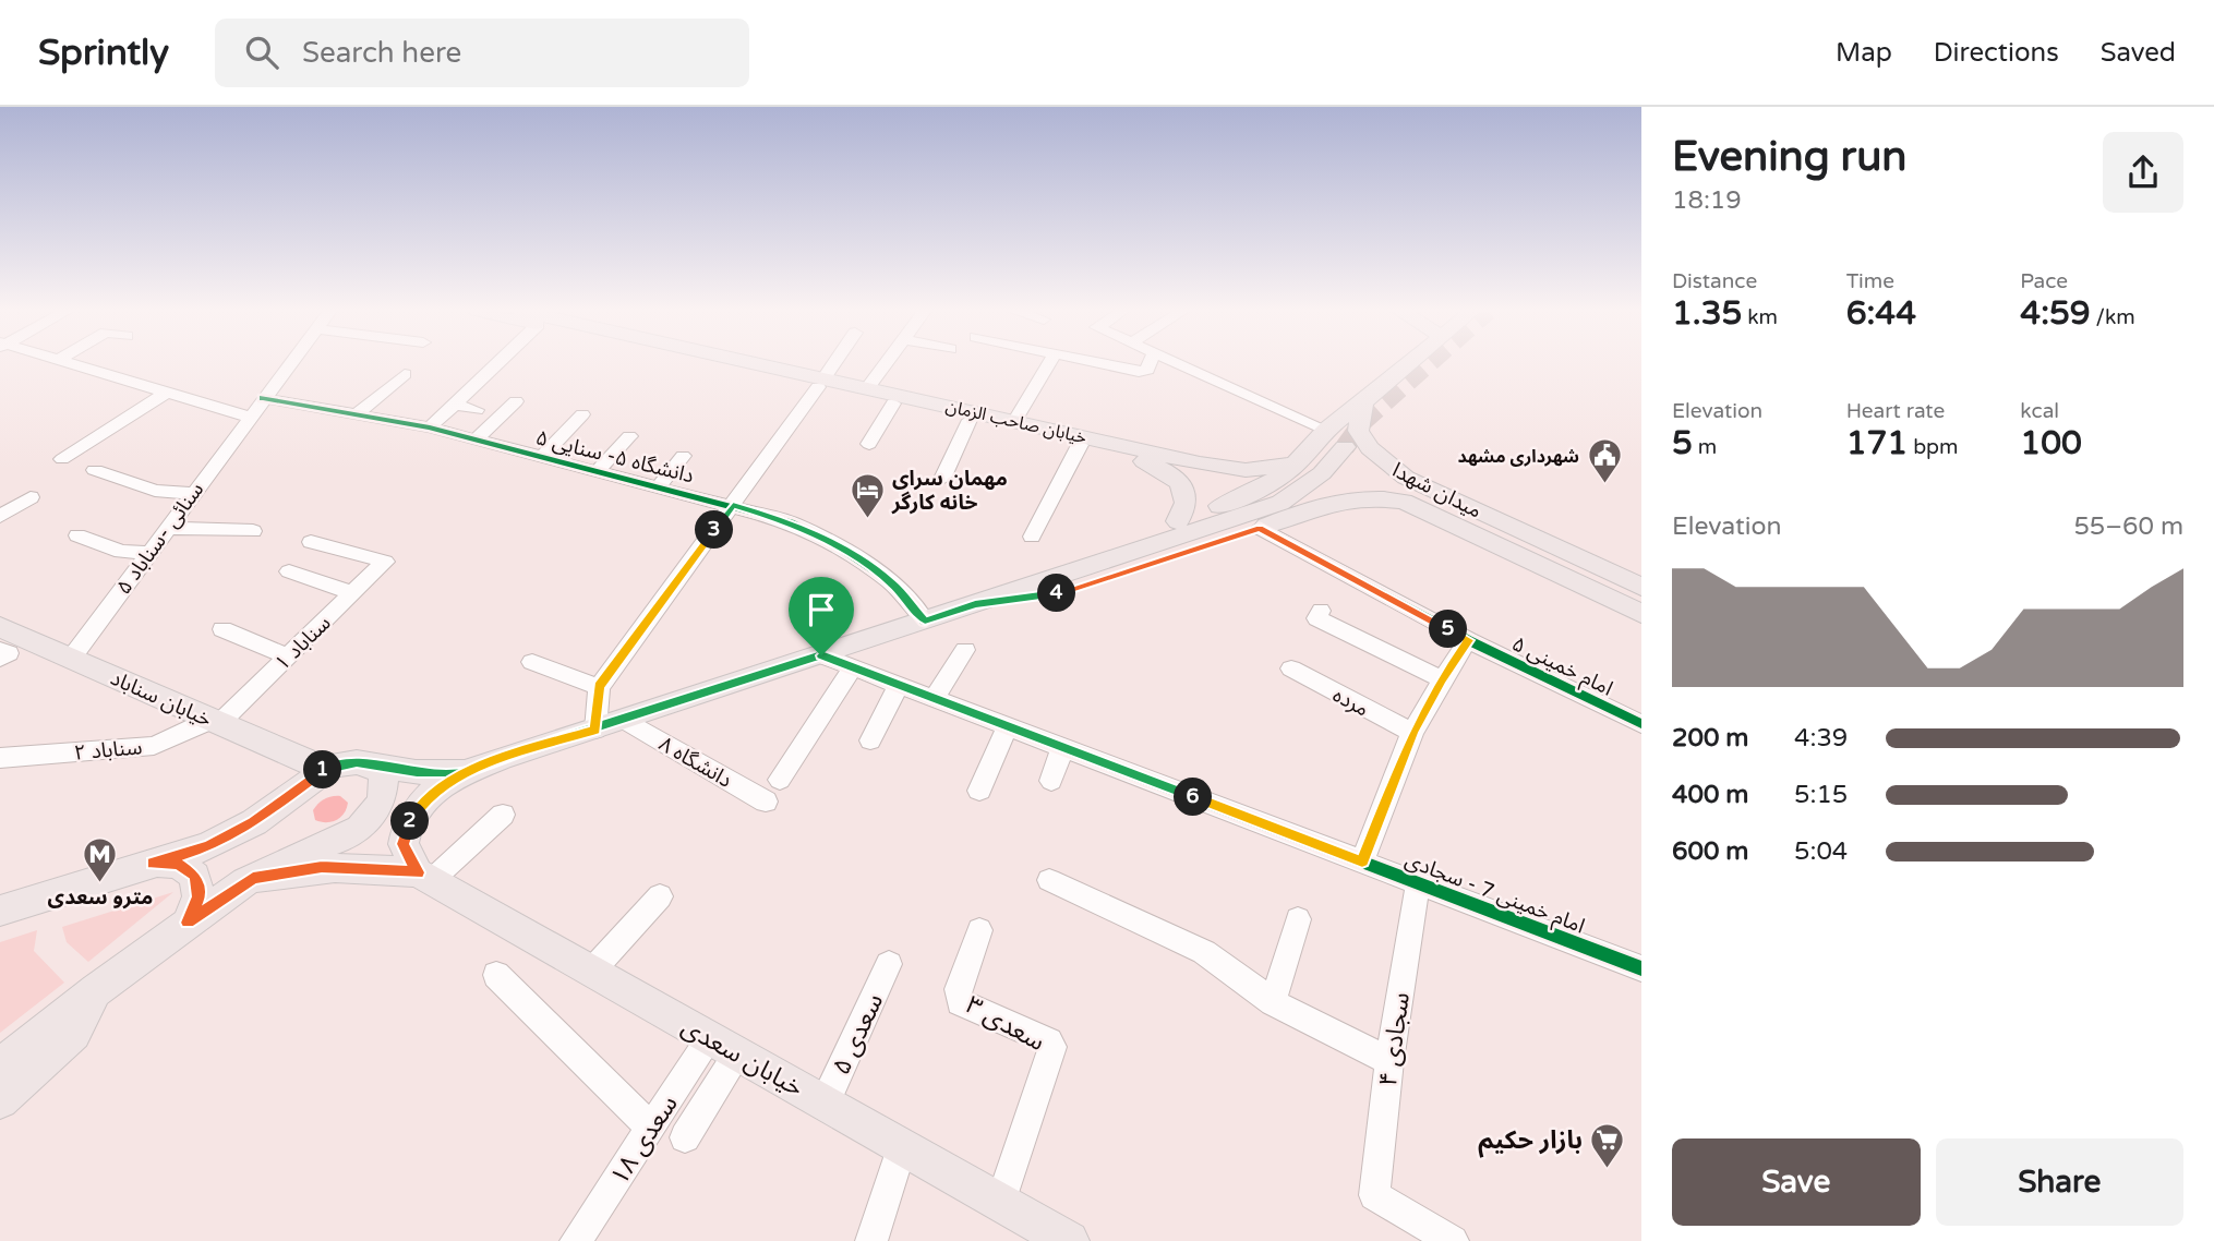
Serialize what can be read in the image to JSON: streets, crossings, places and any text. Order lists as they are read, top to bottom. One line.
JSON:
{"streets":{"main road":["خیابان صاحب الزمان","میدان شهدا","خیابان سناباد","خیابان سعدی"],"street":["دانشگاه ۵- سنایی ۵","سنائی -سناباد ۵","سناباد ۱","امام خمینی ۵","مرده","سناباد ۲","دانشگاه ۸","امام خمینی 7 - سجادی","سعدی ۳","سعدی ۵","سجادی ۴","سعدی ۱۸"]},"crossings":[["دانشگاه ۵- سنایی ۵","سنائی -سناباد ۵"],["سنائی -سناباد ۵","خیابان سناباد"],["سناباد ۱","خیابان سناباد"],["سناباد ۱","سناباد ۲"],["خیابان سناباد","سناباد ۲"],["امام خمینی 7 - سجادی","سجادی ۴"],["سعدی ۳","خیابان سعدی"],["سعدی ۵","خیابان سعدی"],["خیابان سعدی","سعدی ۱۸"]],"places":{"public building":["شهرداری مشهد"],"hotel":["مهمان سرای خانه کارگر"],"metro station":["مترو سعدی"],"supermarket":["بازار حکیم"]},"page":{"header":"Sprintly","search":"Search here","nav":["Map","Directions","Saved"],"heading":["Evening run","18:19"],"stats":[["Distance","1.35 km"],["Time","6:44"],["Pace","4:59 /km"],["Elevation","5 m"],["Heart rate","171 bpm"],["kcal","100"]],"chart":["Elevation","55–60 m"],"pins":["3","4","5","1","6","2"],"list":[{"name":"200 m","note":"4:39"},{"name":"400 m","note":"5:15"},{"name":"600 m","note":"5:04"}],"buttons":["Save","Share"]}}
